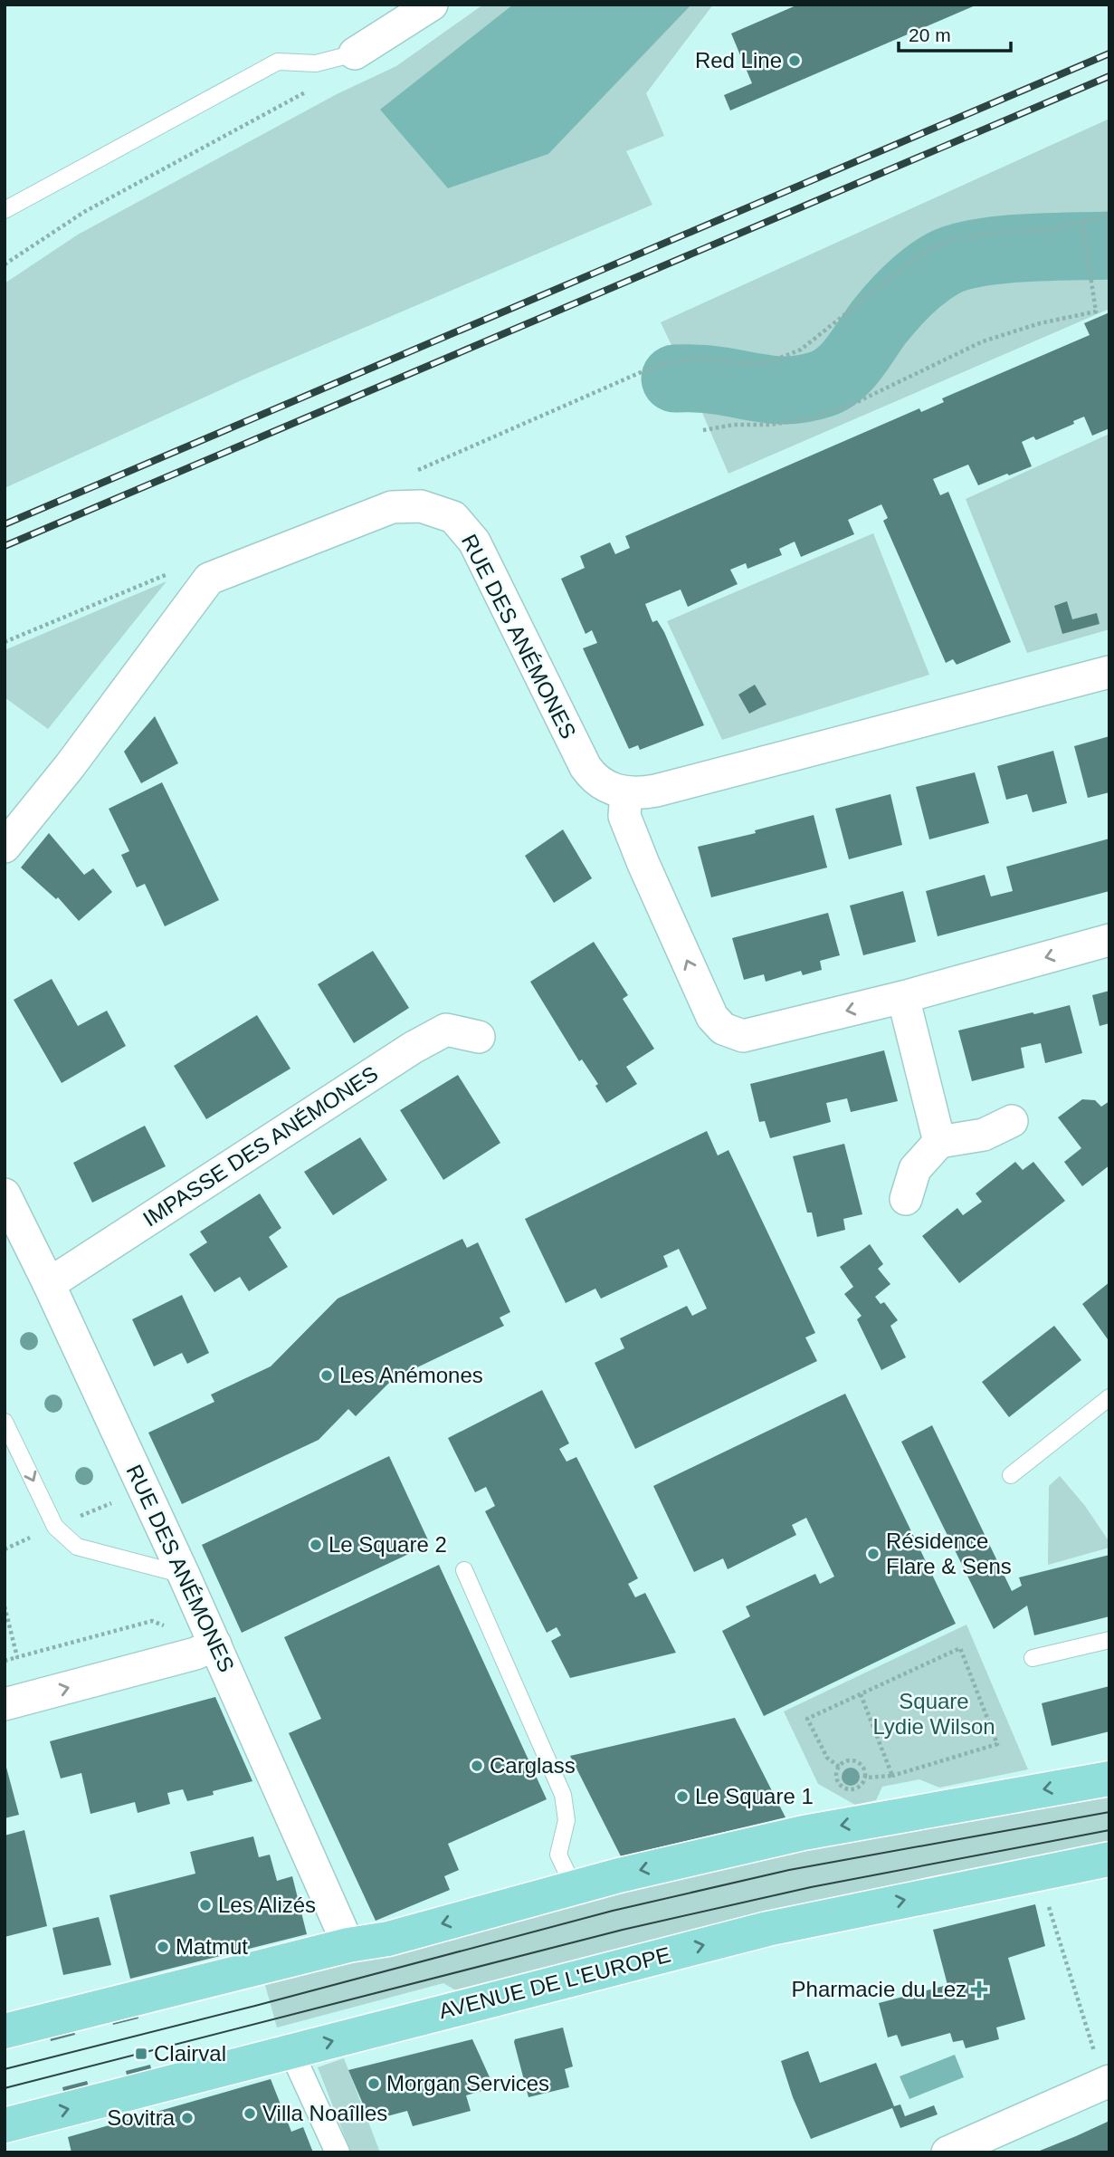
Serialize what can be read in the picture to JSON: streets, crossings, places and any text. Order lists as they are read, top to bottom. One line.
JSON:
{"streets":{"main road":["AVENUE DE L'EUROPE"],"street":["RUE DES ANÉMONES","IMPASSE DES ANÉMONES"]},"crossings":[["RUE DES ANÉMONES","IMPASSE DES ANÉMONES"]],"parks":["Square Lydie Wilson"],"places":{"other":["Red Line","Les Anémones","Le Square 2","Résidence Flare & Sens","Carglass","Le Square 1","Les Alizés","Matmut","Morgan Services","Villa Noaîlles","Sovitra"],"health":["Pharmacie du Lez"],"transit":["Clairval"]},"scale_bar":"20 m"}
